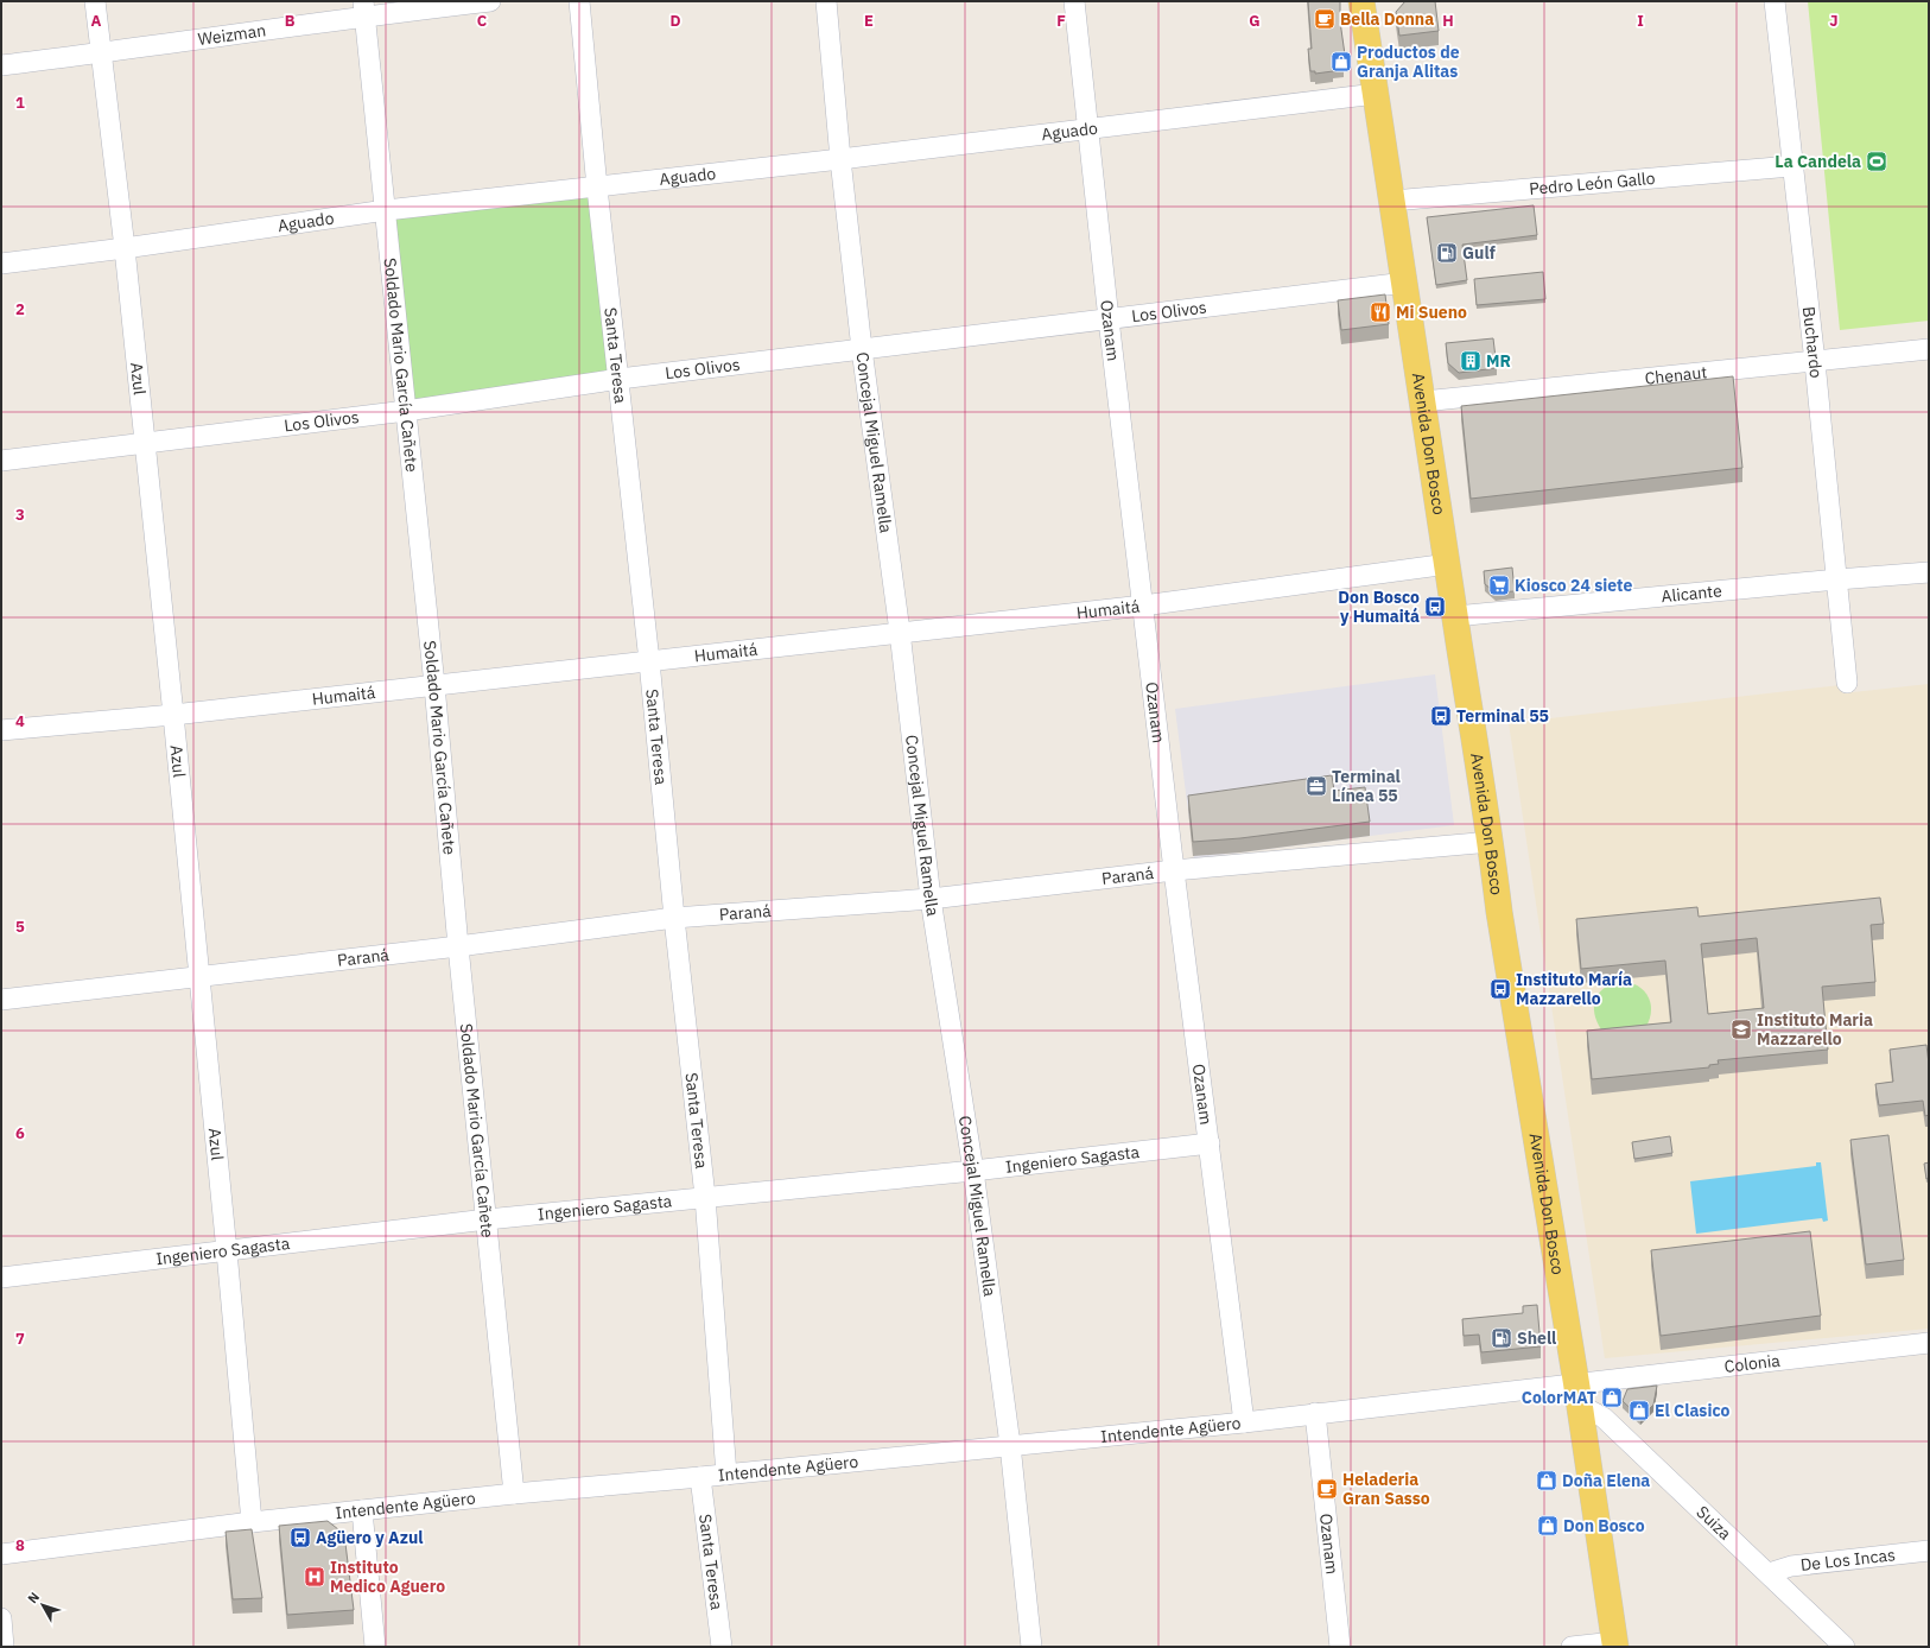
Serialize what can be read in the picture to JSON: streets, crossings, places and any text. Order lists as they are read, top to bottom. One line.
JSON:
{"streets":{"main road":["Avenida Don Bosco"],"street":["Weizman","Aguado","Pedro León Gallo","Los Olivos","Ozanam","Buchardo","Santa Teresa","Soldado Mario García Cañete","Chenaut","Azul","Concejal Miguel Ramella","Alicante","Humaitá","Paraná","Ingeniero Sagasta","Colonia","Intendente Agüero","Suiza","De Los Incas"]},"crossings":[["Weizman","Soldado Mario García Cañete"],["Weizman","Azul"],["Aguado","Ozanam"],["Aguado","Santa Teresa"],["Aguado","Soldado Mario García Cañete"],["Aguado","Azul"],["Aguado","Concejal Miguel Ramella"],["Aguado","Avenida Don Bosco"],["Pedro León Gallo","Buchardo"],["Pedro León Gallo","Avenida Don Bosco"],["Los Olivos","Ozanam"],["Los Olivos","Santa Teresa"],["Los Olivos","Soldado Mario García Cañete"],["Los Olivos","Azul"],["Los Olivos","Concejal Miguel Ramella"],["Los Olivos","Avenida Don Bosco"],["Ozanam","Humaitá"],["Ozanam","Paraná"],["Ozanam","Ingeniero Sagasta"],["Ozanam","Intendente Agüero"],["Buchardo","Chenaut"],["Buchardo","Alicante"],["Santa Teresa","Humaitá"],["Santa Teresa","Paraná"],["Santa Teresa","Ingeniero Sagasta"],["Santa Teresa","Intendente Agüero"],["Soldado Mario García Cañete","Humaitá"],["Soldado Mario García Cañete","Paraná"],["Soldado Mario García Cañete","Ingeniero Sagasta"],["Soldado Mario García Cañete","Intendente Agüero"],["Chenaut","Avenida Don Bosco"],["Azul","Humaitá"],["Azul","Paraná"],["Azul","Ingeniero Sagasta"],["Azul","Intendente Agüero"],["Concejal Miguel Ramella","Humaitá"],["Concejal Miguel Ramella","Paraná"],["Concejal Miguel Ramella","Ingeniero Sagasta"],["Concejal Miguel Ramella","Intendente Agüero"],["Avenida Don Bosco","Alicante"],["Avenida Don Bosco","Humaitá"],["Avenida Don Bosco","Paraná"],["Avenida Don Bosco","Colonia"],["Avenida Don Bosco","Intendente Agüero"],["Avenida Don Bosco","Suiza"],["Colonia","Intendente Agüero"],["Colonia","Suiza"],["Intendente Agüero","Suiza"],["Suiza","De Los Incas"]],"places":{"cafe":["Bella Donna","Heladeria Gran Sasso"],"shop":["Productos de Granja Alitas","ColorMAT","El Clasico","Doña Elena","Don Bosco"],"sports":["La Candela"],"fuel station":["Gulf","Shell"],"restaurant":["Mi Sueno"],"building":["MR"],"supermarket":["Kiosco 24 siete"],"bus stop":["Don Bosco y Humaitá","Terminal 55","Instituto María Mazzarello","Agüero y Azul"],"office":["Terminal Línea 55"],"school or university":["Instituto Maria Mazzarello"],"hospital":["Instituto Medico Aguero"]},"north":"top left","grid":{"columns":["A","B","C","D","E","F","G","H","I","J"],"rows":["1","2","3","4","5","6","7","8"]}}
